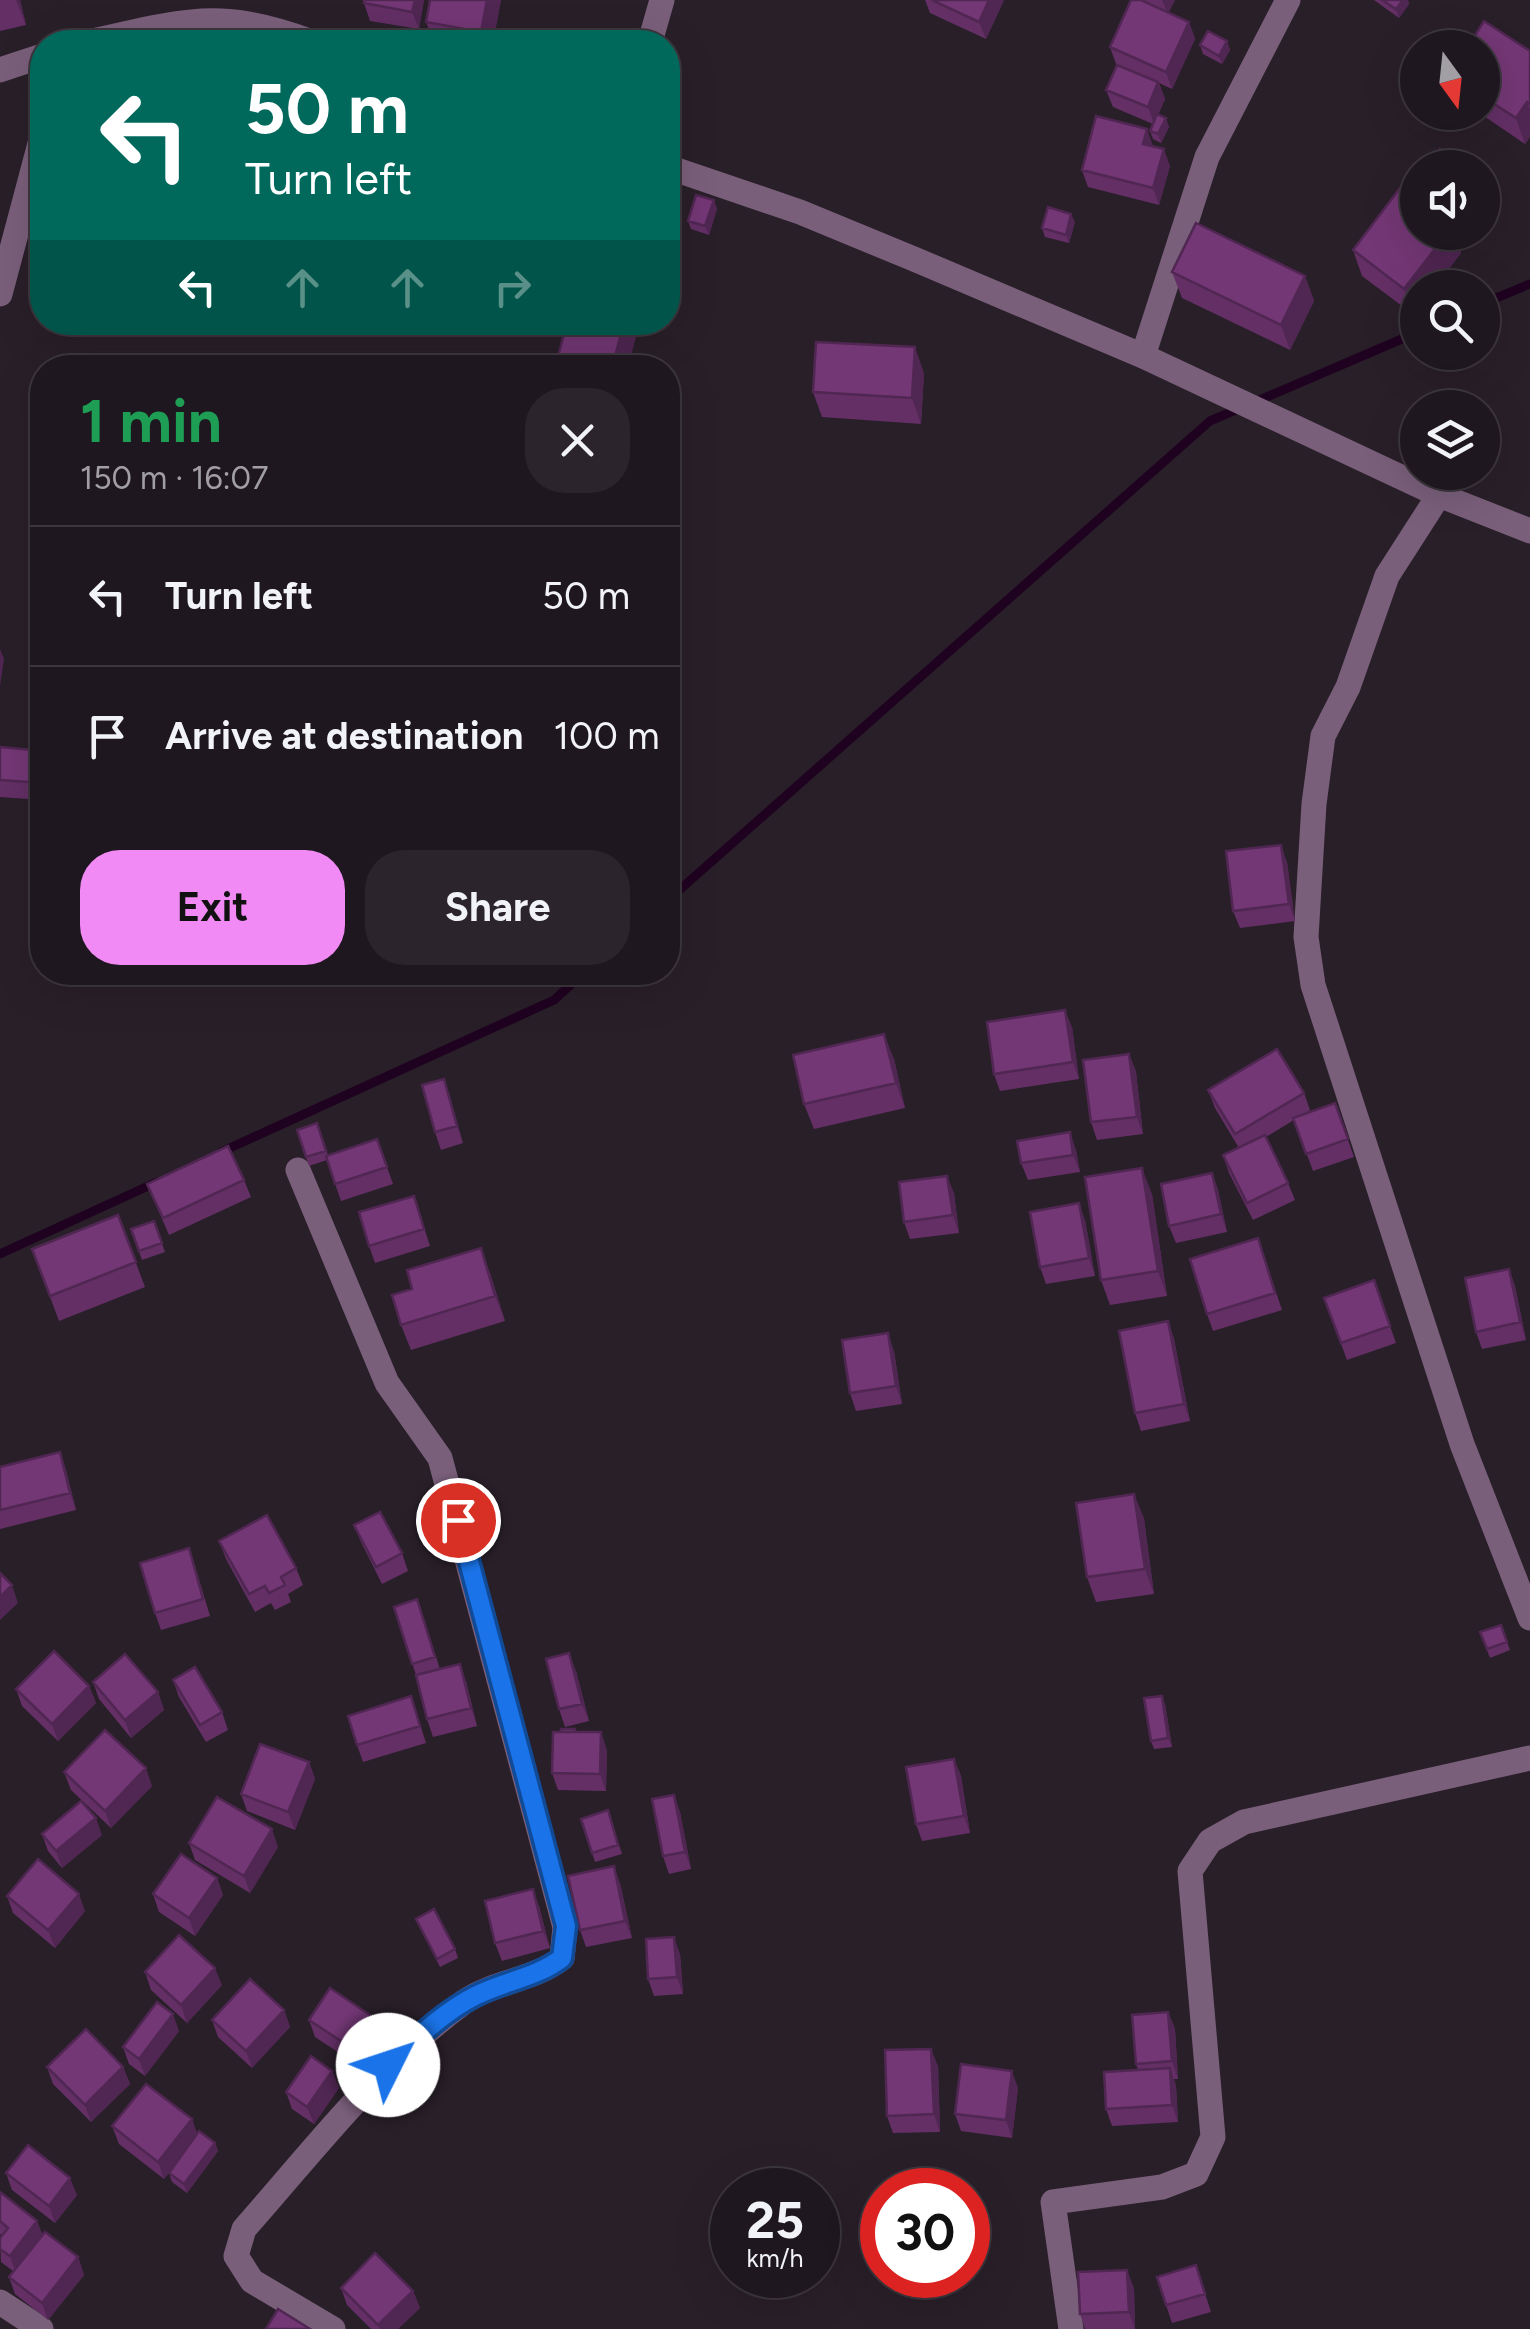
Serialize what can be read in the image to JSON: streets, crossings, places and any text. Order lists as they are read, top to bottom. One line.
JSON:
{"north":"bottom","page":{"turn":["50 m","Turn left"],"heading":["1 min","150 m · 16:07"],"list":[{"name":"Turn left","value":"50 m"},{"name":"Arrive at destination","value":"100 m"}],"buttons":["Exit","Share"],"speed":"25 km/h","limit":"30"}}
